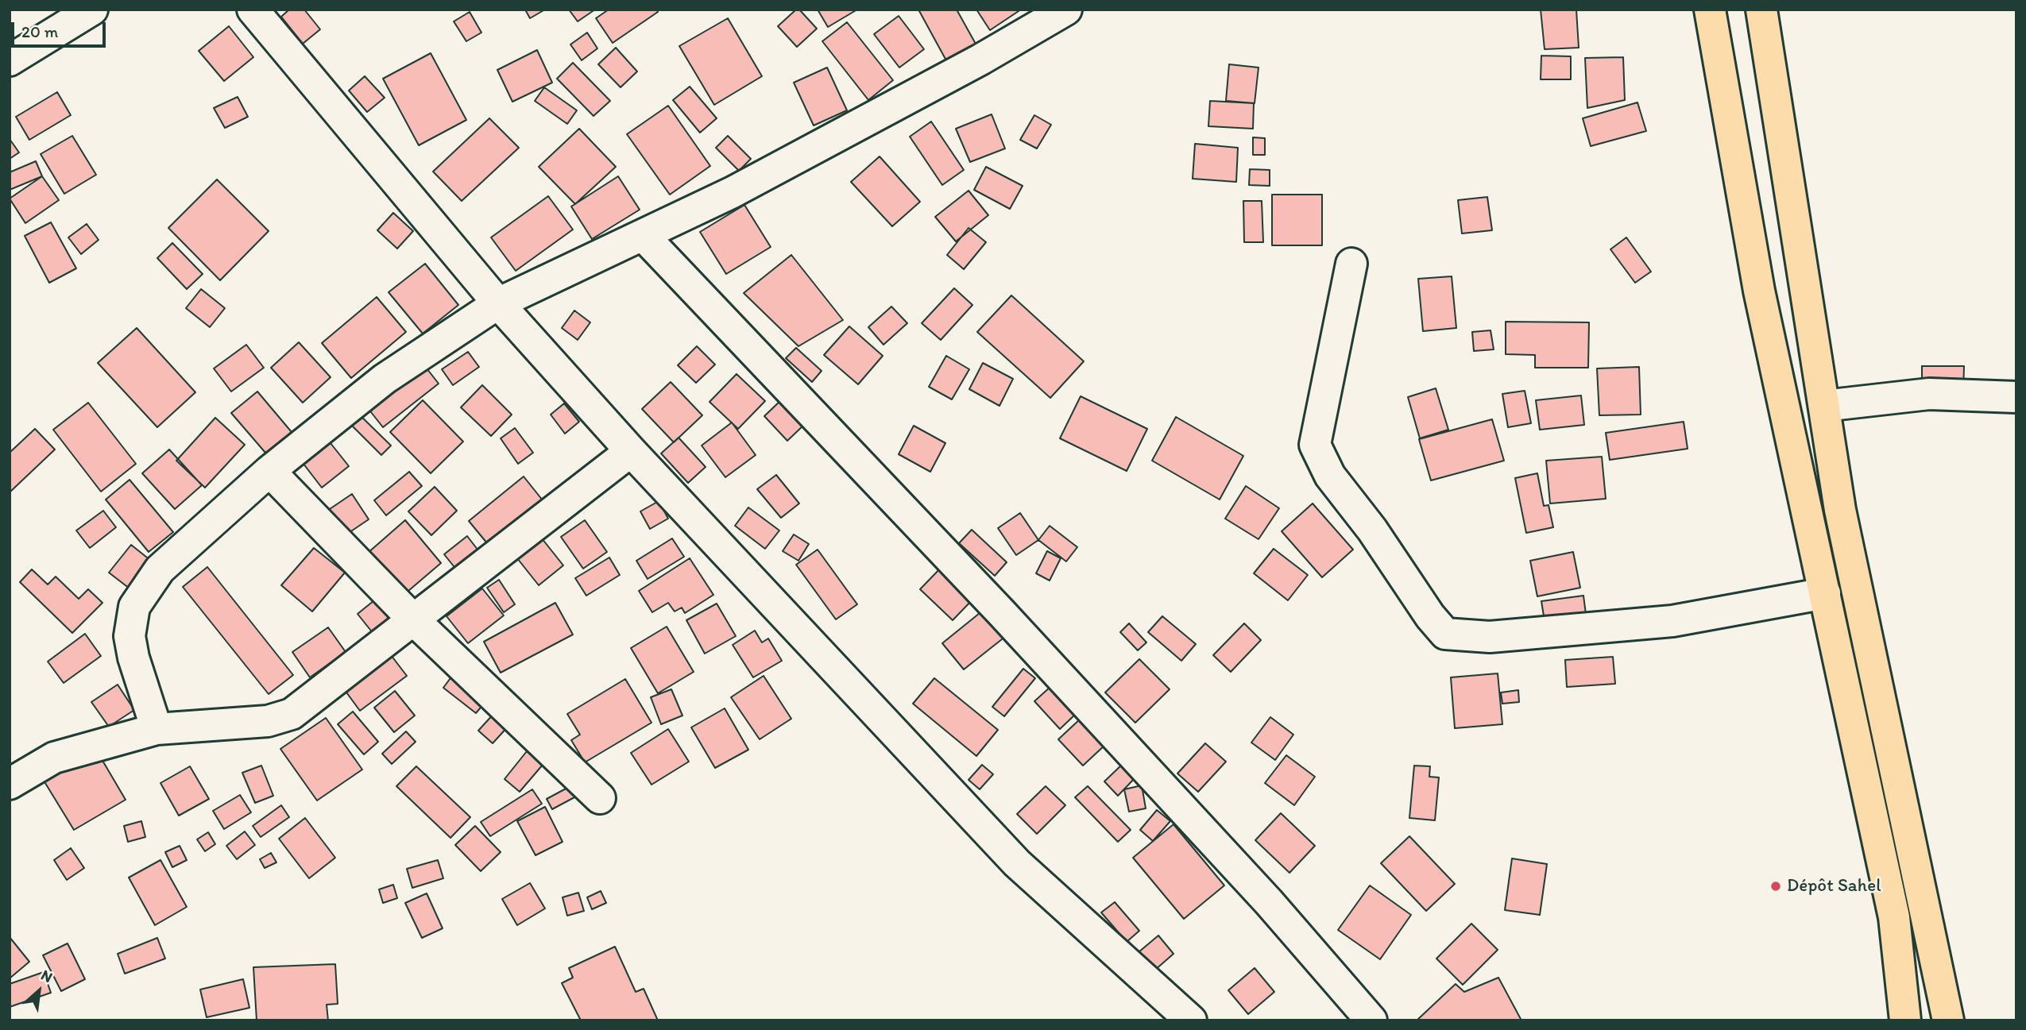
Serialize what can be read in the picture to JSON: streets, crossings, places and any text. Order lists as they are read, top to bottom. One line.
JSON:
{"places":["Dépôt Sahel"],"scale_bar":"20 m","north":"top right"}
